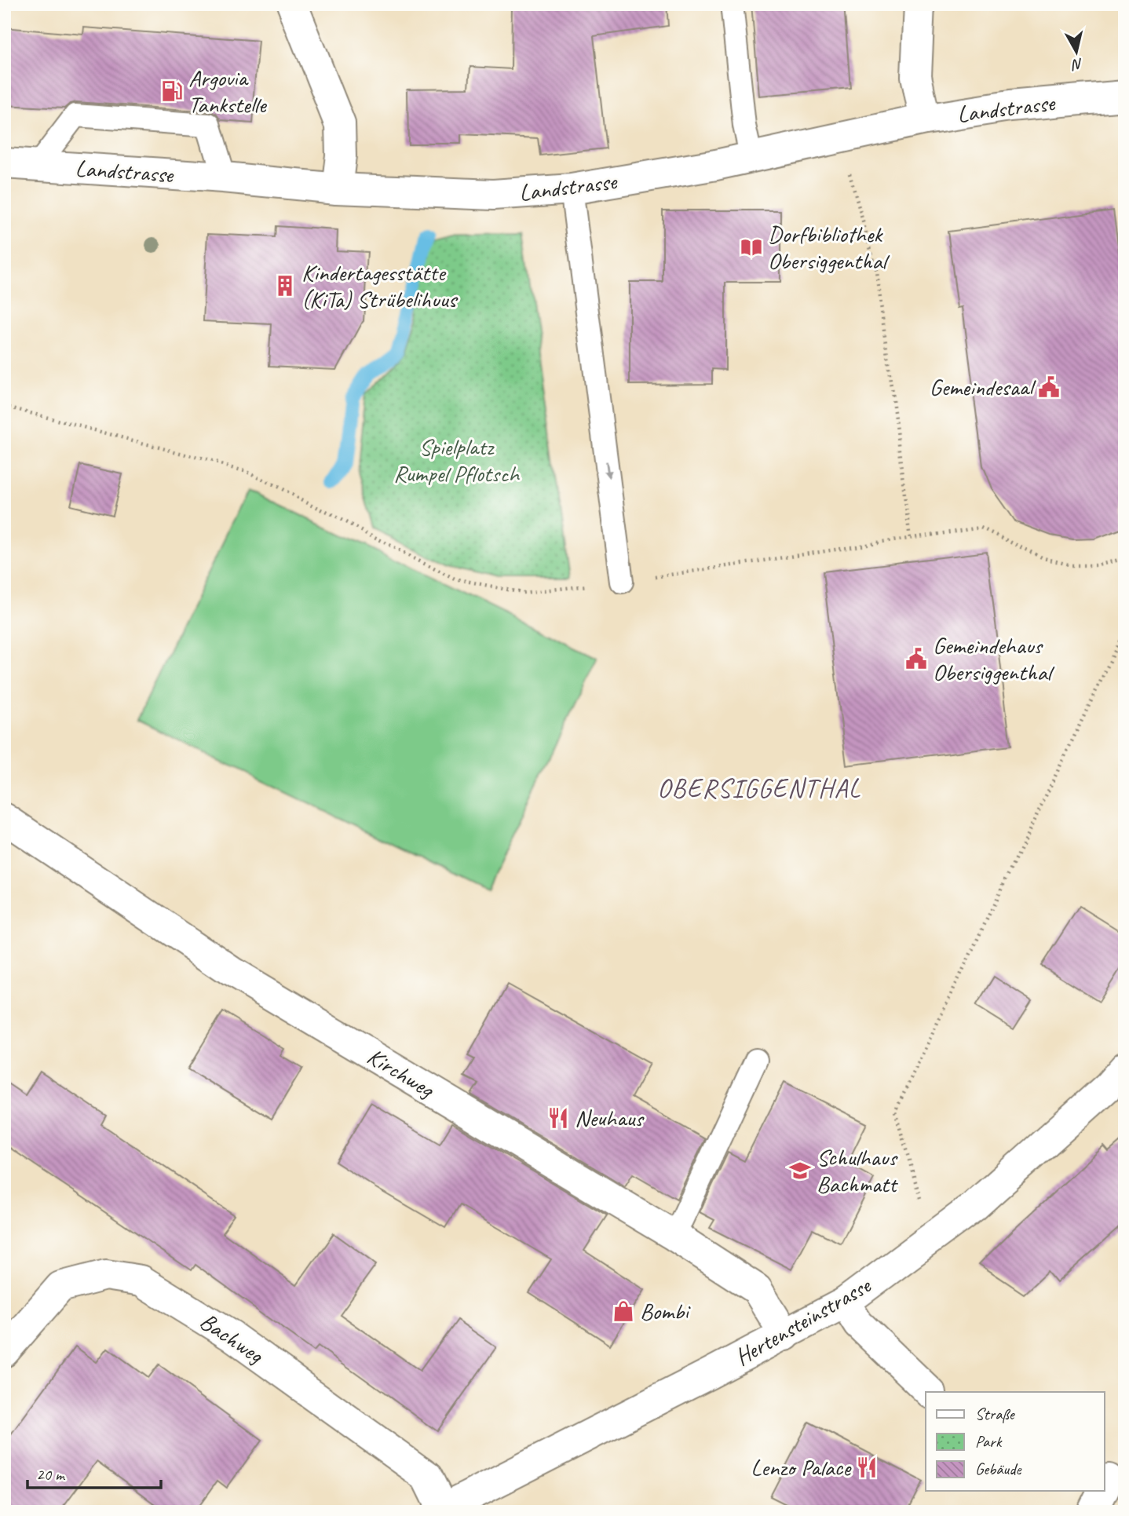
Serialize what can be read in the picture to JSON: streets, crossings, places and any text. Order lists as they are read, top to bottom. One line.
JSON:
{"streets":{"street":["Landstrasse","Kirchweg","Hertensteinstrasse","Bachweg"]},"crossings":[["Kirchweg","Hertensteinstrasse"],["Hertensteinstrasse","Bachweg"]],"districts":["OBERSIGGENTHAL"],"parks":["Spielplatz Rumpel Pflotsch"],"places":{"fuel station":["Argovia Tankstelle"],"library":["Dorfbibliothek Obersiggenthal"],"building":["Kindertagesstätte (KiTa) Strübelihuus"],"public building":["Gemeindesaal","Gemeindehaus Obersiggenthal"],"restaurant":["Neuhaus","Lenzo Palace"],"school or university":["Schulhaus Bachmatt"],"shop":["Bombi"]},"legend":["Straße","Park","Gebäude"],"scale_bar":"20 m","north":"bottom"}
